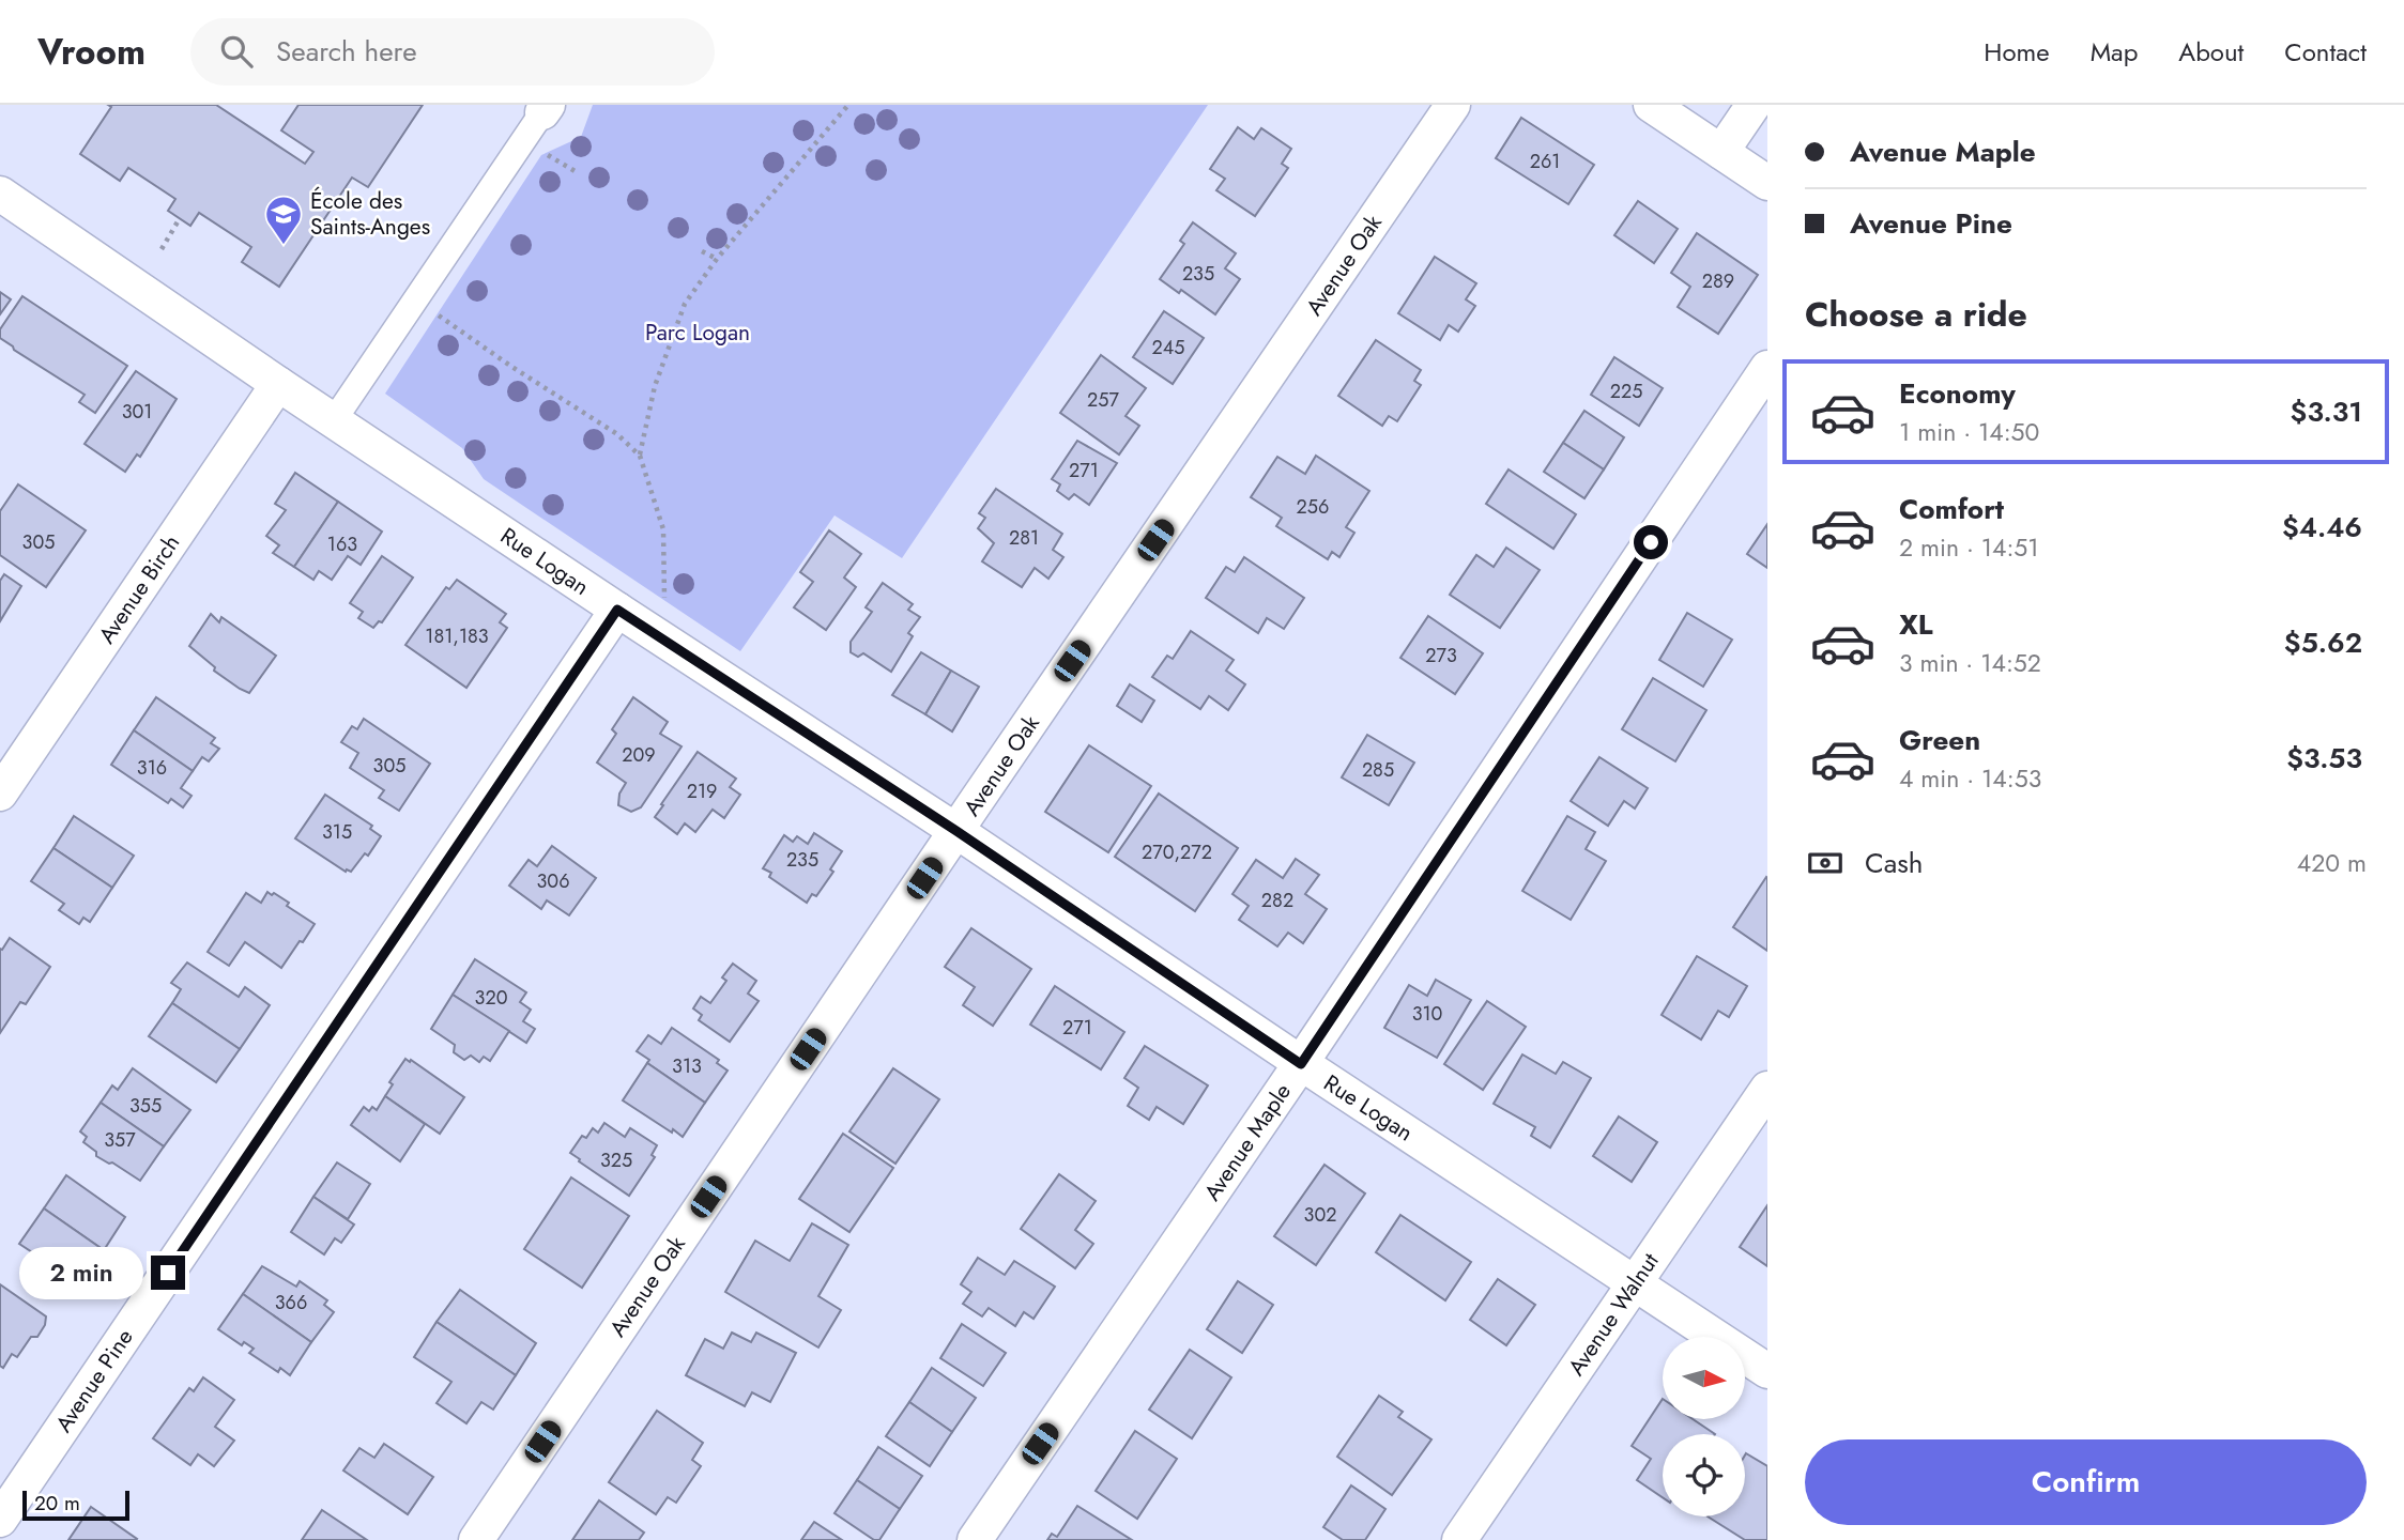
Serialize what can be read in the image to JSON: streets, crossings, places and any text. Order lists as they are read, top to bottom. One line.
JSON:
{"streets":{"street":["Avenue Oak","Rue Logan","Avenue Birch","Avenue Maple","Avenue Walnut","Avenue Pine"]},"crossings":[["Avenue Oak","Rue Logan"],["Rue Logan","Avenue Birch"],["Rue Logan","Avenue Maple"],["Rue Logan","Avenue Walnut"],["Rue Logan","Avenue Pine"]],"parks":["Parc Logan"],"places":{"school or university":["École des Saints-Anges"]},"house_numbers":["261","235","289","245","225","257","301","271","256","281","305","163","181,183","273","209","305","316","285","219","315","270,272","235","306","282","320","310","271","313","355","357","325","302","366"],"scale_bar":"20 m","north":"right","page":{"header":"Vroom","search":"Search here","nav":["Home","Map","About","Contact"],"banner":["Avenue Maple","Avenue Pine"],"heading":"Choose a ride","list":[{"name":"Economy","note":"1 min · 14:50","value":"$3.31"},{"name":"Comfort","note":"2 min · 14:51","value":"$4.46"},{"name":"XL","note":"3 min · 14:52","value":"$5.62"},{"name":"Green","note":"4 min · 14:53","value":"$3.53"}],"pay":["Cash","420 m"],"bubble":"2 min","buttons":"Confirm","scale":"20 m"}}
